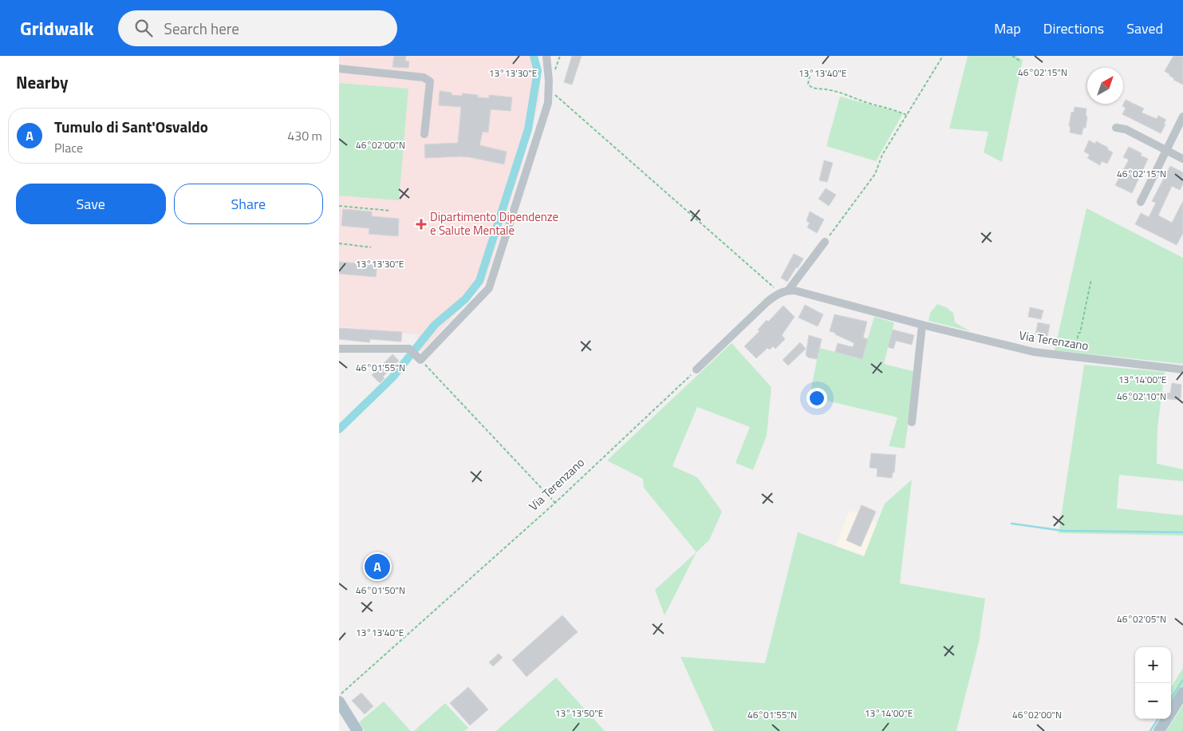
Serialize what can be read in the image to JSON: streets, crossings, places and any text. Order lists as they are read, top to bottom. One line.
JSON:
{"streets":{"street":["Via Terenzano"]},"places":{"health":["Dipartimento Dipendenze e Salute Mentale"]},"north":"top right","page":{"header":"Gridwalk","search":"Search here","nav":["Map","Directions","Saved"],"heading":"Nearby","list":[{"mark":"A","name":"Tumulo di Sant'Osvaldo","note":"Place","value":"430 m"}],"buttons":["Save","Share"],"pins":"A","map_buttons":["+","−"]},"coordinates":["46°02'15\"N","13°13'30\"E","13°13'40\"E","46°02'00\"N","46°01'55\"N","13°14'00\"E","46°02'10\"N","46°01'50\"N","46°02'05\"N","13°13'50\"E"]}
